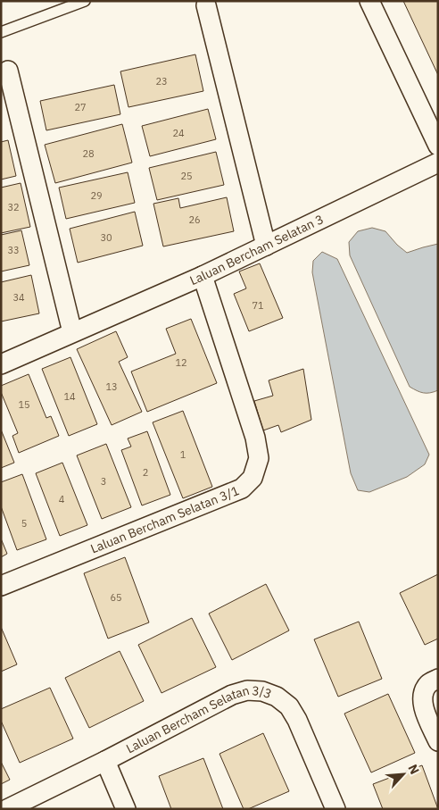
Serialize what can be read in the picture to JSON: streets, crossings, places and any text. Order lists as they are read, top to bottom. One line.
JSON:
{"streets":{"street":["Laluan Bercham Selatan 3","Laluan Bercham Selatan 3/1","Laluan Bercham Selatan 3/3"]},"crossings":[["Laluan Bercham Selatan 3","Laluan Bercham Selatan 3/1"]],"house_numbers":["23","27","24","28","25","29","32","26","30","33","34","71","12","13","14","15","1","2","3","4","5","65"],"north":"top right"}
